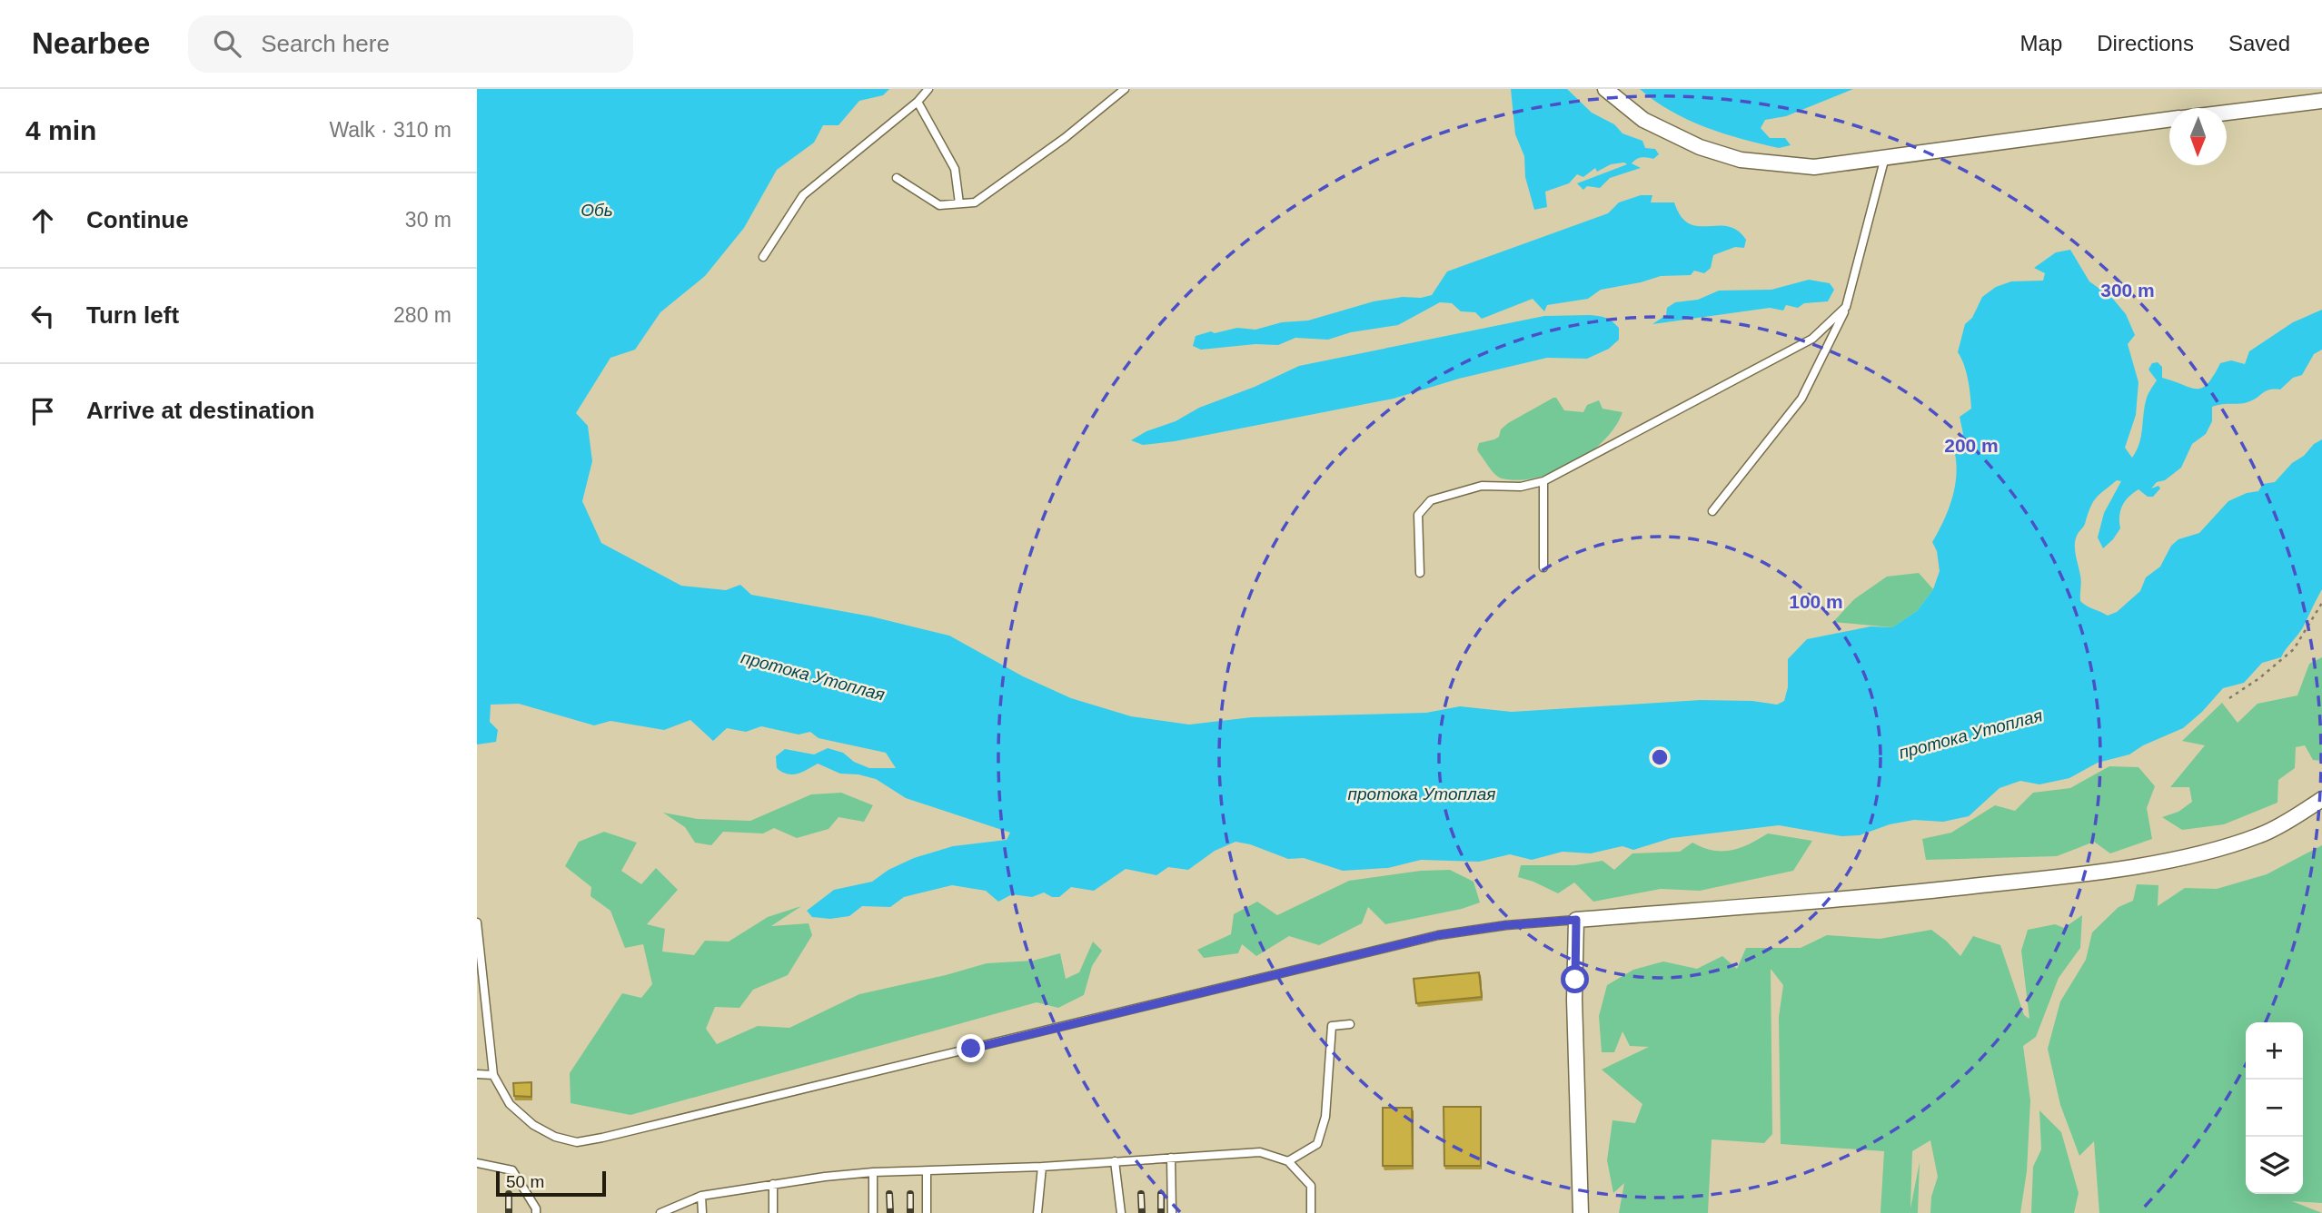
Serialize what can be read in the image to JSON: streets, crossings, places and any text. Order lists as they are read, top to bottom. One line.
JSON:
{"water":["Обь","протока Утоплая"],"scale_bar":"50 m","north":"bottom","page":{"header":"Nearbee","search":"Search here","nav":["Map","Directions","Saved"],"heading":["4 min","Walk · 310 m"],"list":[["Continue","30 m"],["Turn left","280 m"],"Arrive at destination"],"map_buttons":["+","−"],"scale":"50 m"},"rings":["300 m","200 m","100 m"]}
